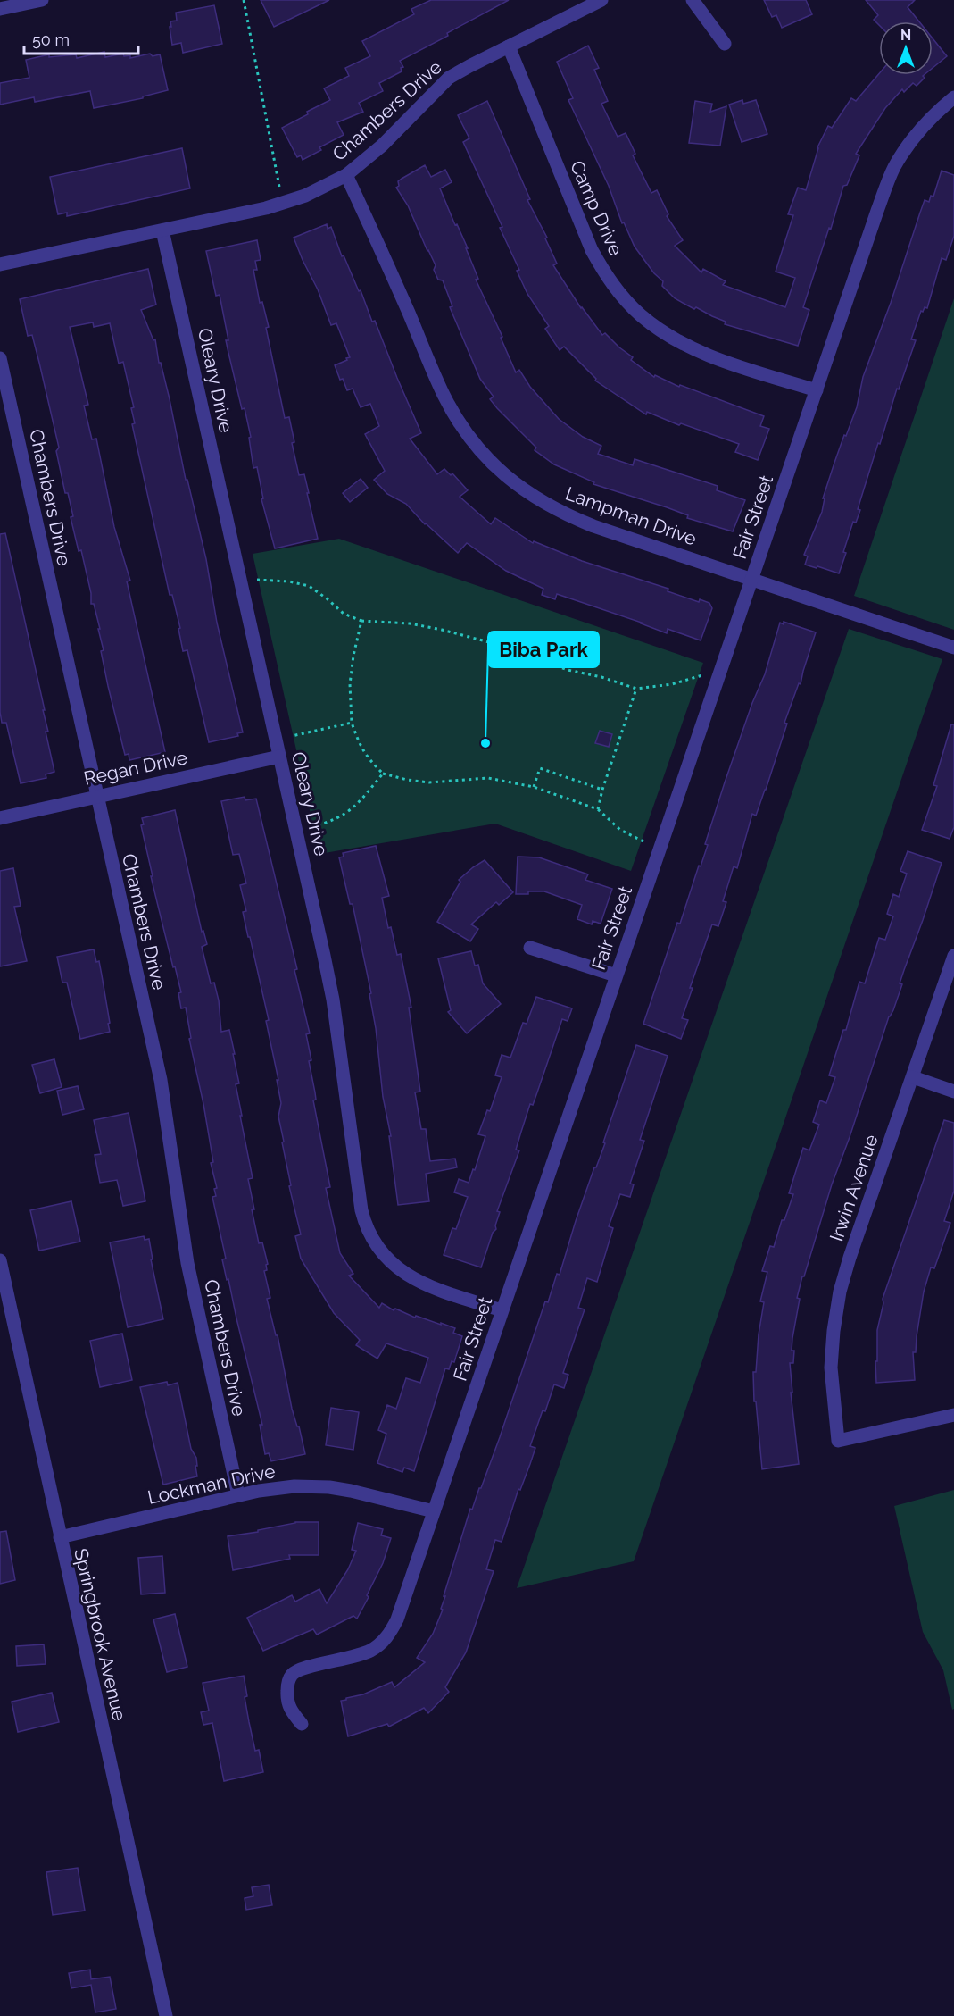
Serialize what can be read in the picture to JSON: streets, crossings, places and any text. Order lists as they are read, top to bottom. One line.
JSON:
{"streets":{"street":["Chambers Drive","Camp Drive","Oleary Drive","Lampman Drive","Fair Street","Regan Drive","Irwin Avenue","Lockman Drive","Springbrook Avenue"]},"crossings":[["Chambers Drive","Camp Drive"],["Chambers Drive","Oleary Drive"],["Chambers Drive","Lampman Drive"],["Chambers Drive","Regan Drive"],["Chambers Drive","Lockman Drive"],["Camp Drive","Fair Street"],["Oleary Drive","Fair Street"],["Oleary Drive","Regan Drive"],["Lampman Drive","Fair Street"],["Fair Street","Lockman Drive"],["Lockman Drive","Springbrook Avenue"]],"places":["Biba Park"],"scale_bar":"50 m","north":"top"}
